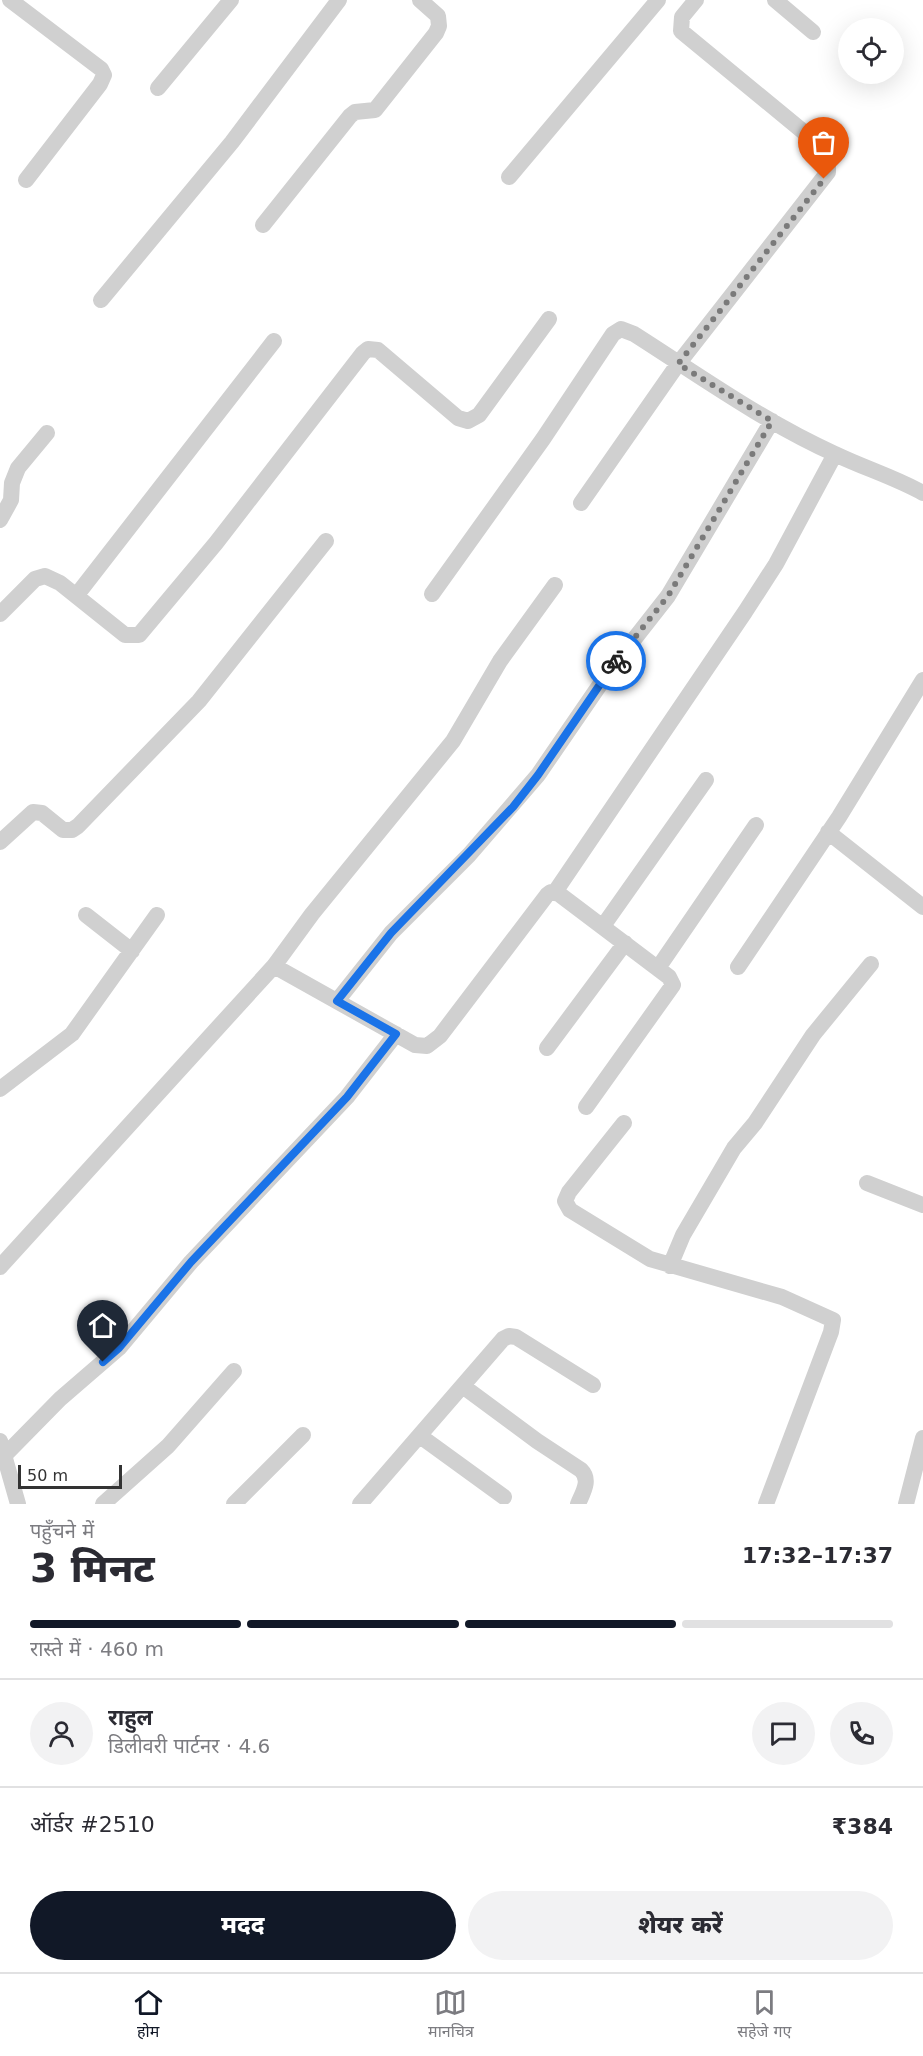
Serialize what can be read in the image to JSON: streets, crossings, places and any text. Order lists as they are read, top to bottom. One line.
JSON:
{"scale_bar":"50 m","page":{"scale":"50 m","heading":["3 मिनट","पहुँचने में","17:32–17:37"],"panel":["राहुल","डिलीवरी पार्टनर · 4.6","ऑर्डर #2510","₹384"],"bar":"रास्ते में · 460 m","buttons":["मदद","शेयर करें"],"tabs":["होम","मानचित्र","सहेजे गए"]}}
